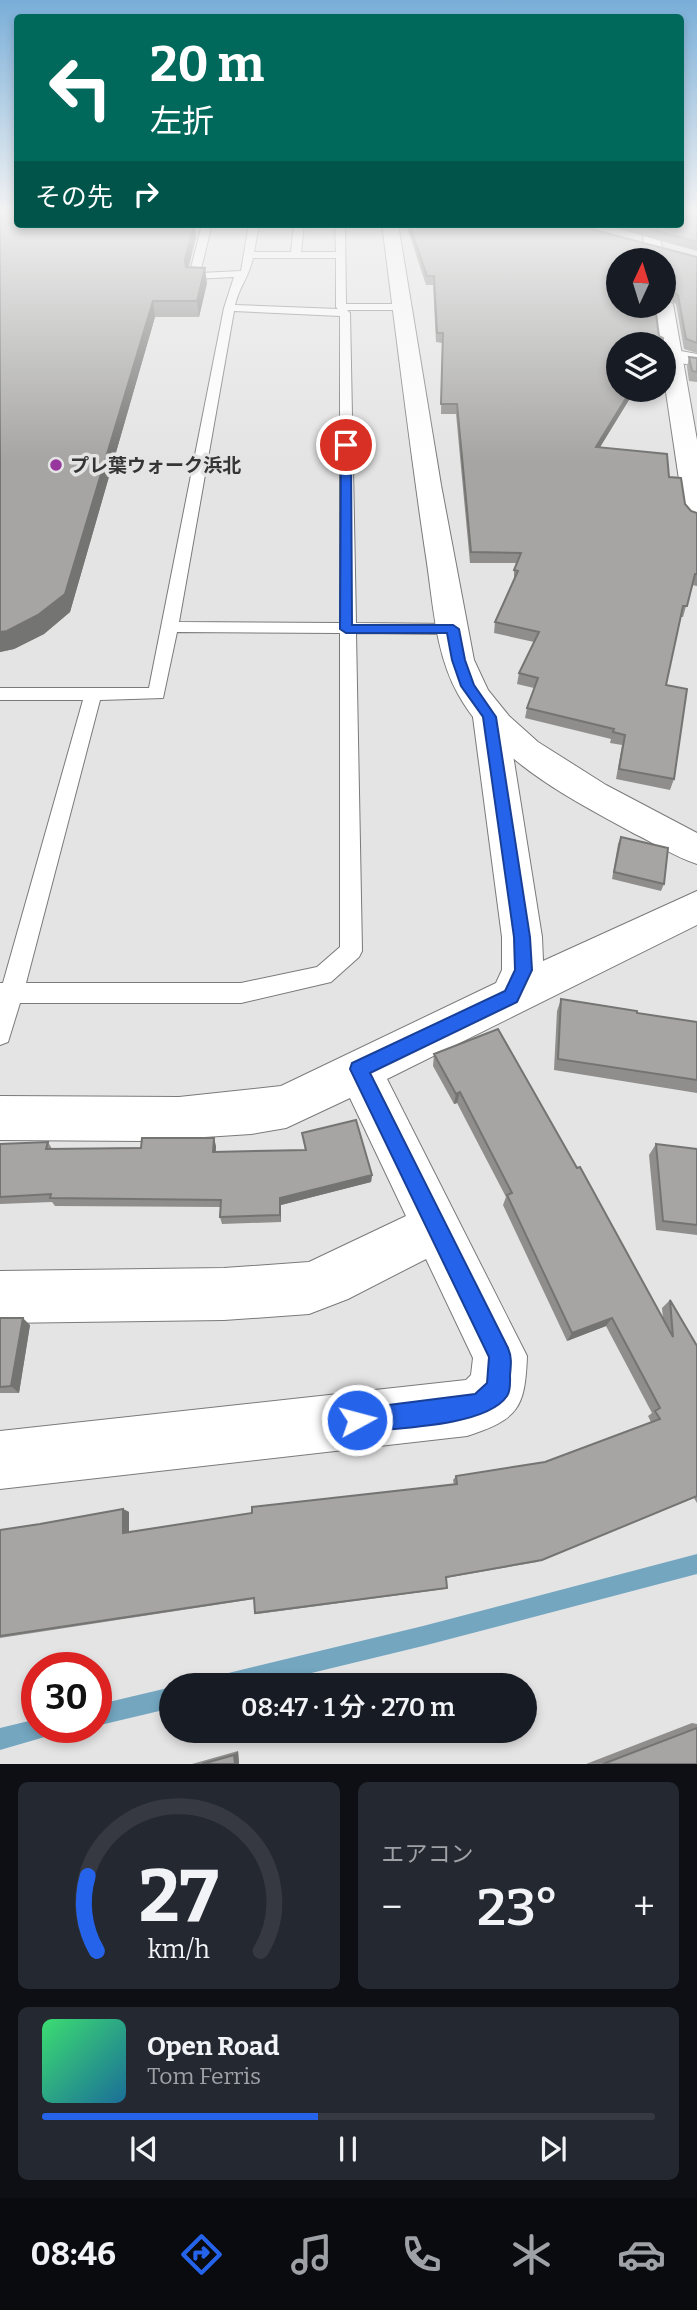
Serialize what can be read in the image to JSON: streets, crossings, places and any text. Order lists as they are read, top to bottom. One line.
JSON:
{"places":["プレ葉ウォーク浜北"],"north":"top","page":{"turn":["20 m","左折"],"then":"その先","limit":"30","trip":"08:47 · 1 分 · 270 m","tile":"エアコン","heat":["−","23°","+"],"song":["Open Road","Tom Ferris"],"tabs":"08:46","gauge":["27","km/h"]}}
